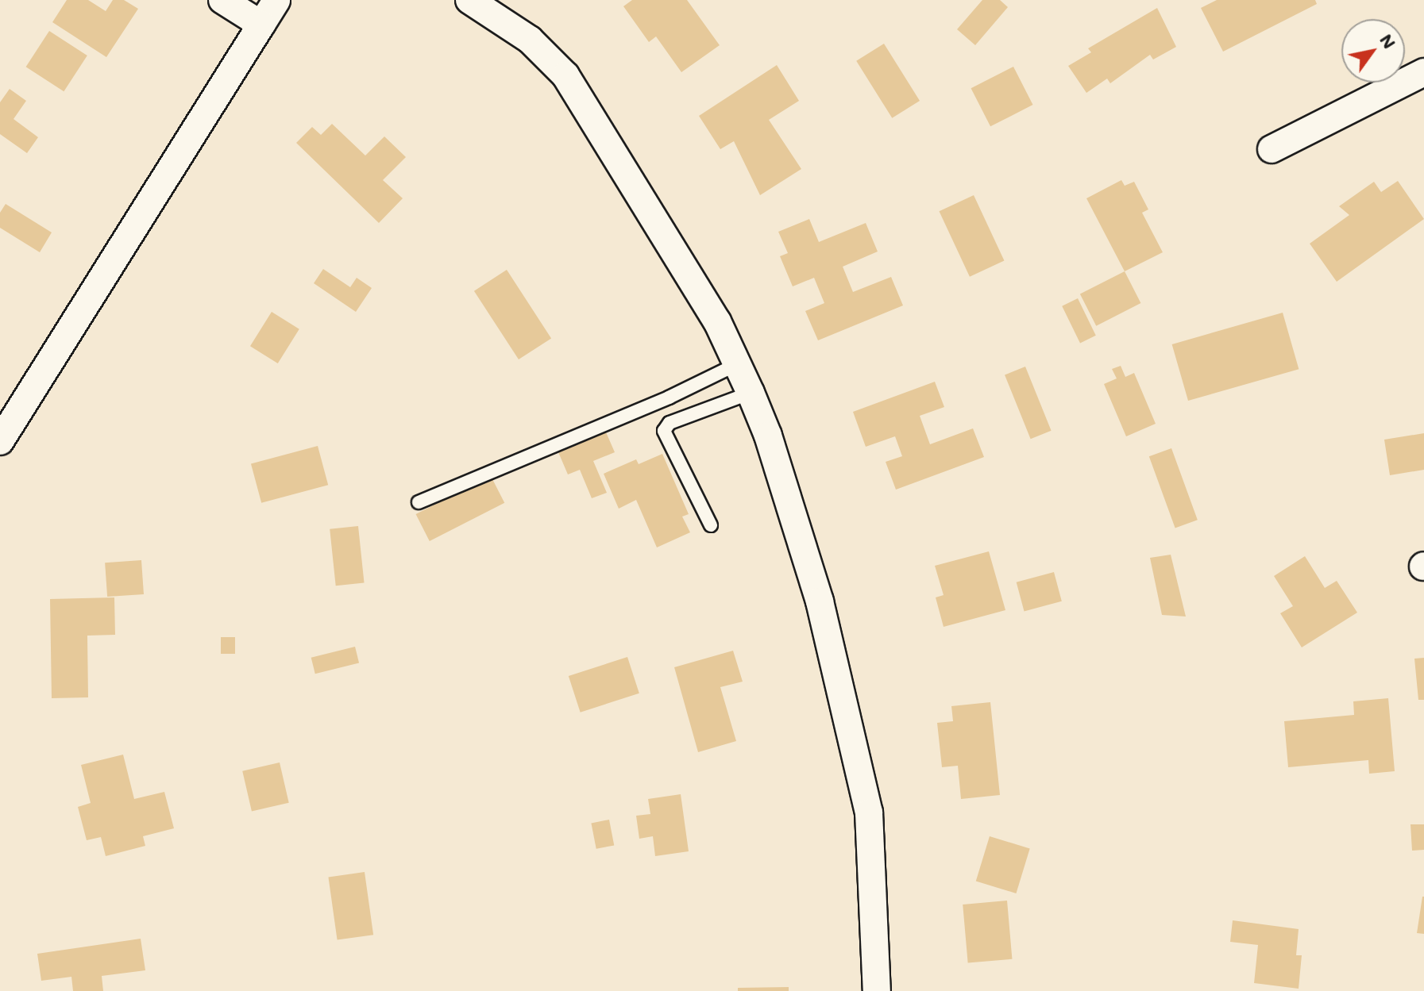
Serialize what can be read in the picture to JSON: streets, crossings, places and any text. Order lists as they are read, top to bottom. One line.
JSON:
{"north":"top right"}
